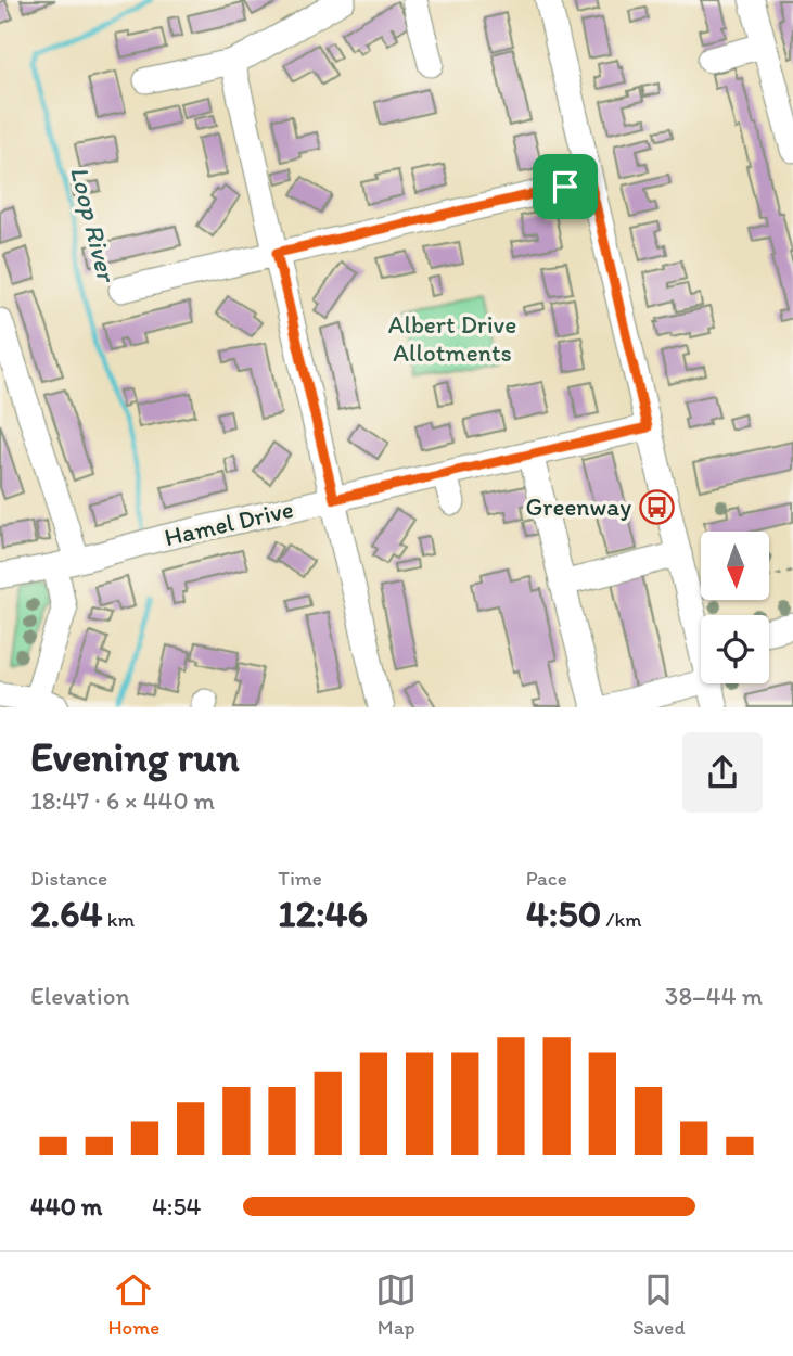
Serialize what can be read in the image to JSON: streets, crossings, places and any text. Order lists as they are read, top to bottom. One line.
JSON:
{"streets":{"street":["Hamel Drive"]},"water":["Loop River"],"parks":["Albert Drive Allotments"],"places":{"bus stop":["Greenway"]},"north":"bottom","page":{"heading":["Evening run","18:47 · 6 × 440 m"],"stats":[["Distance","2.64 km"],["Time","12:46"],["Pace","4:50 /km"]],"chart":["Elevation","38–44 m"],"list":[{"name":"440 m","note":"4:54"}],"tabs":["Home","Map","Saved"]}}
